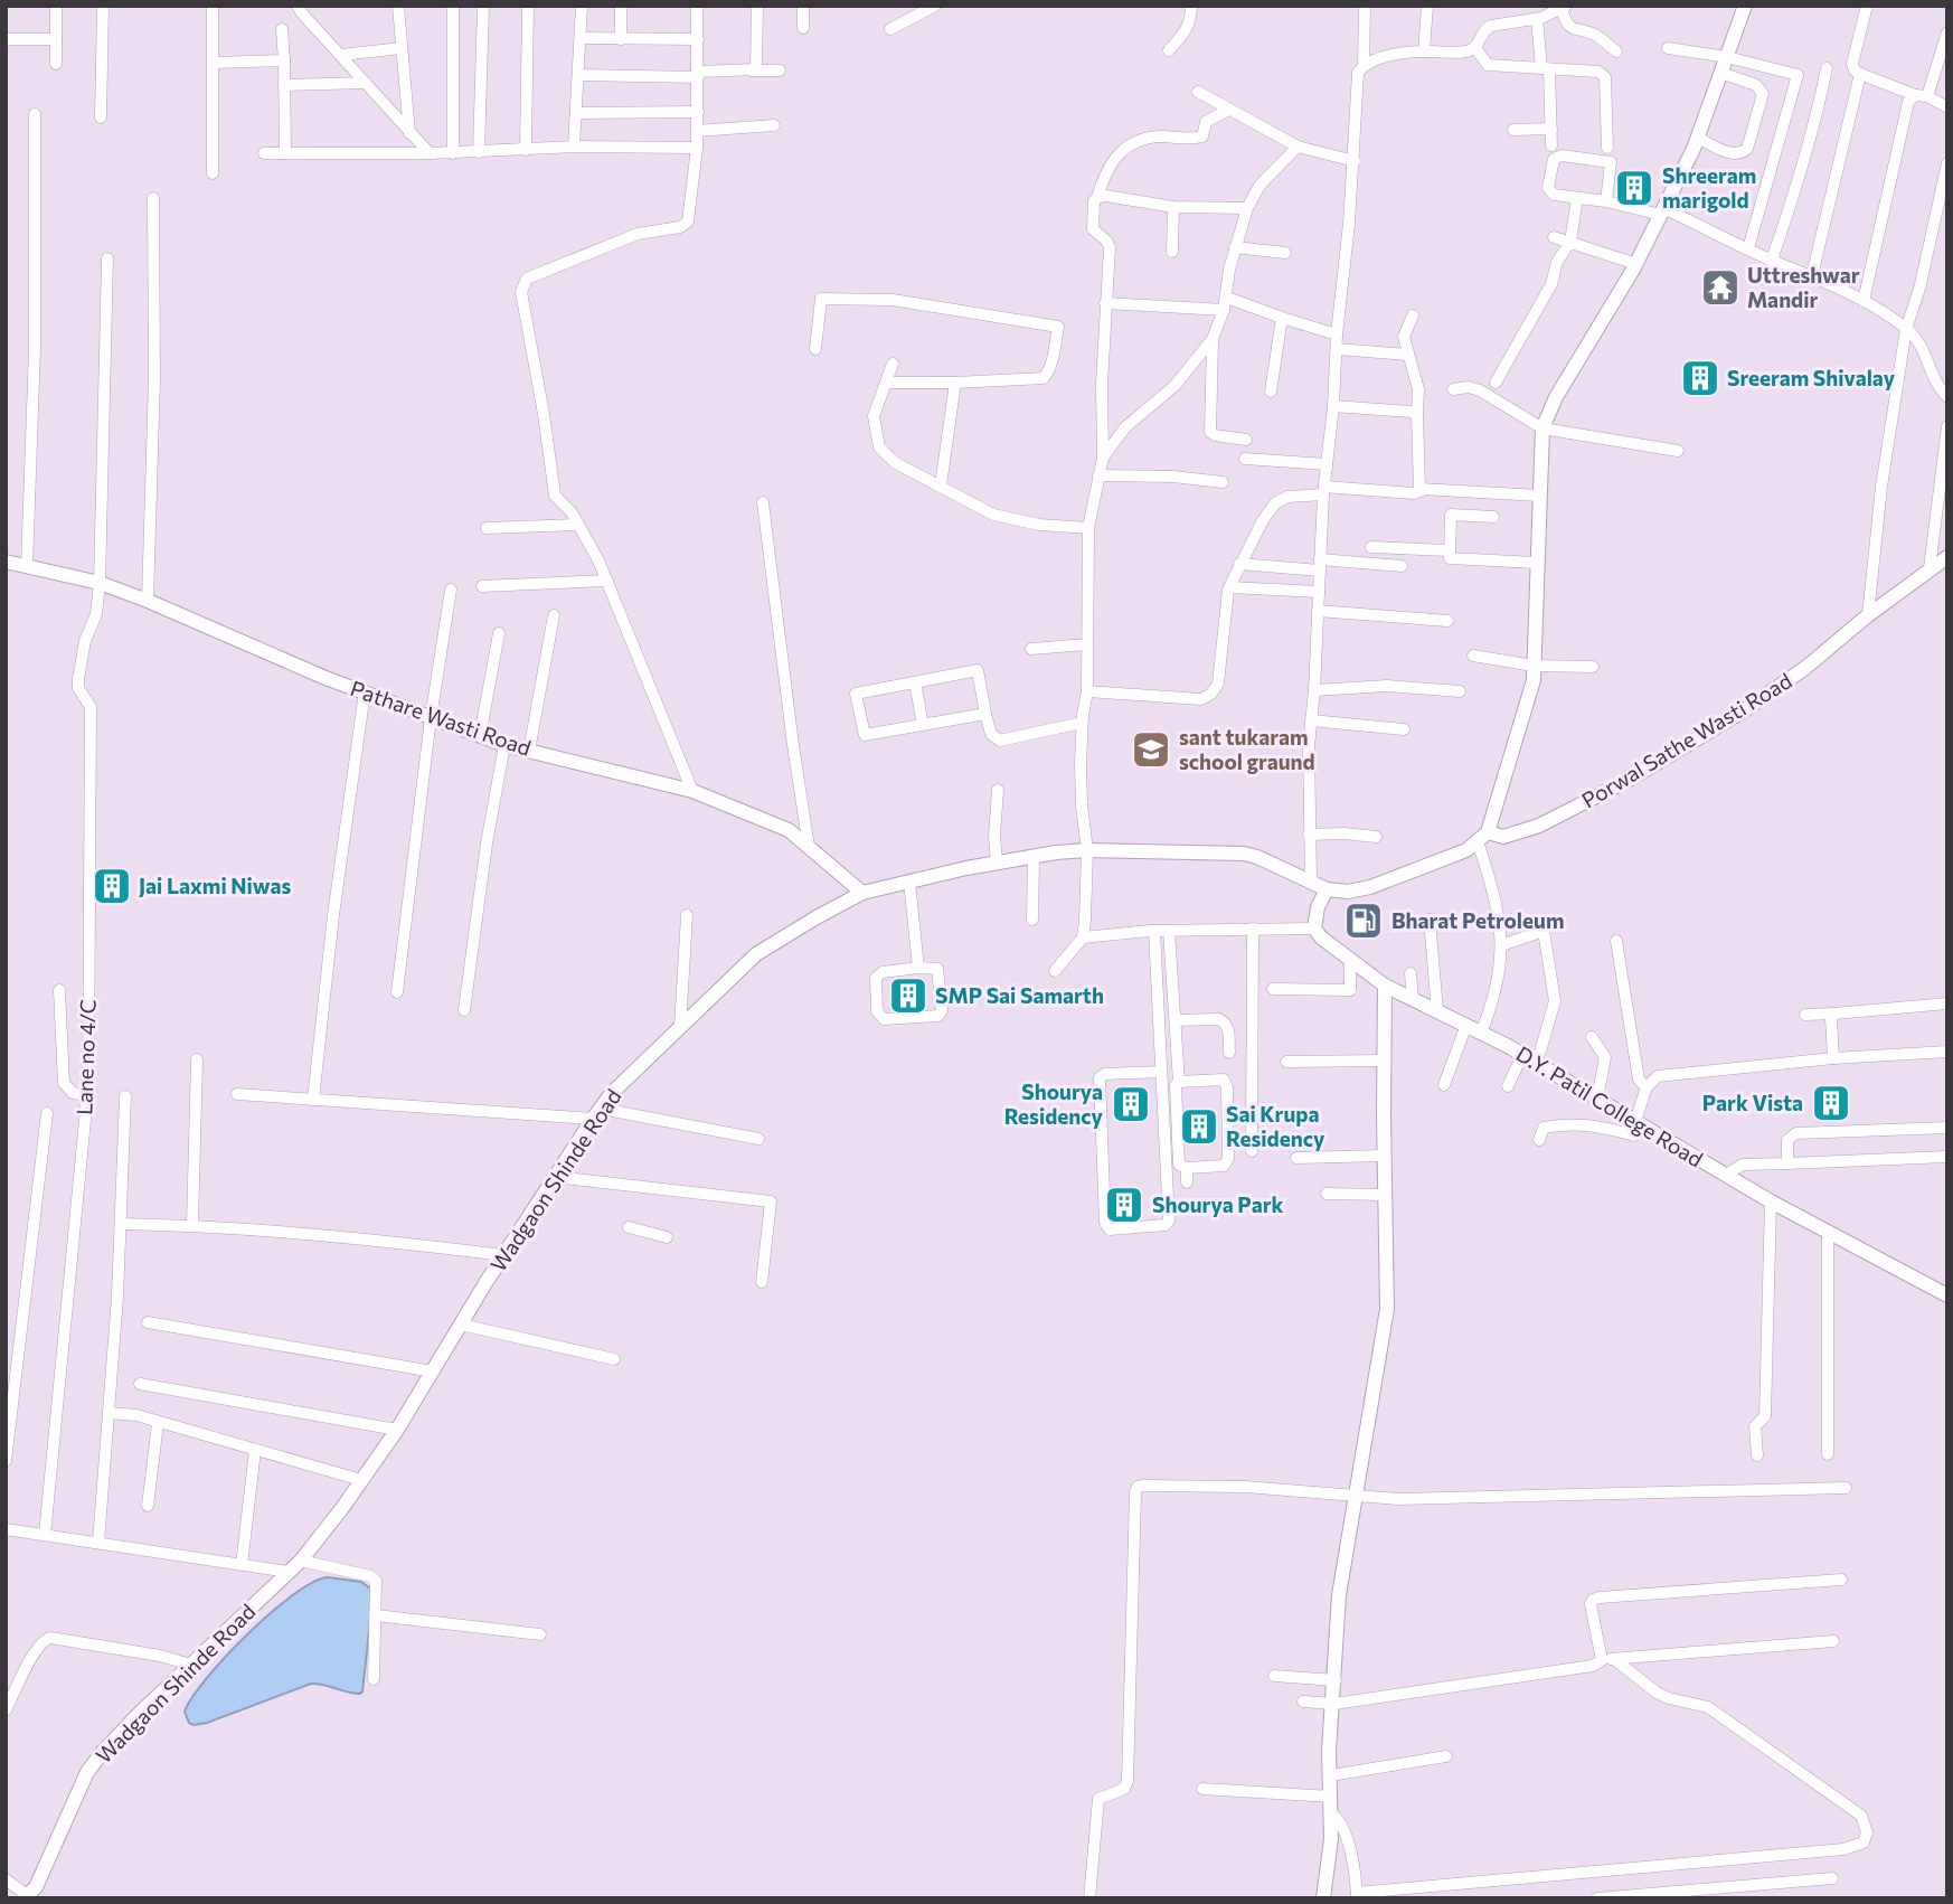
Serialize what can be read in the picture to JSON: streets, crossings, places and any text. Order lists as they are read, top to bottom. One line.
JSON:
{"streets":{"street":["Pathare Wasti Road","Porwal Sathe Wasti Road","Lane no 4/C","D.Y. Patil College Road","Wadgaon Shinde Road"]},"crossings":[["Pathare Wasti Road","Lane no 4/C"],["Pathare Wasti Road","Wadgaon Shinde Road"]],"places":{"building":["Shreeram marigold","Sreeram Shivalay","Jai Laxmi Niwas","SMP Sai Samarth","Park Vista","Shourya Residency","Sai Krupa Residency","Shourya Park"],"temple":["Uttreshwar Mandir"],"school or university":["sant tukaram school graund"],"fuel station":["Bharat Petroleum"]}}
